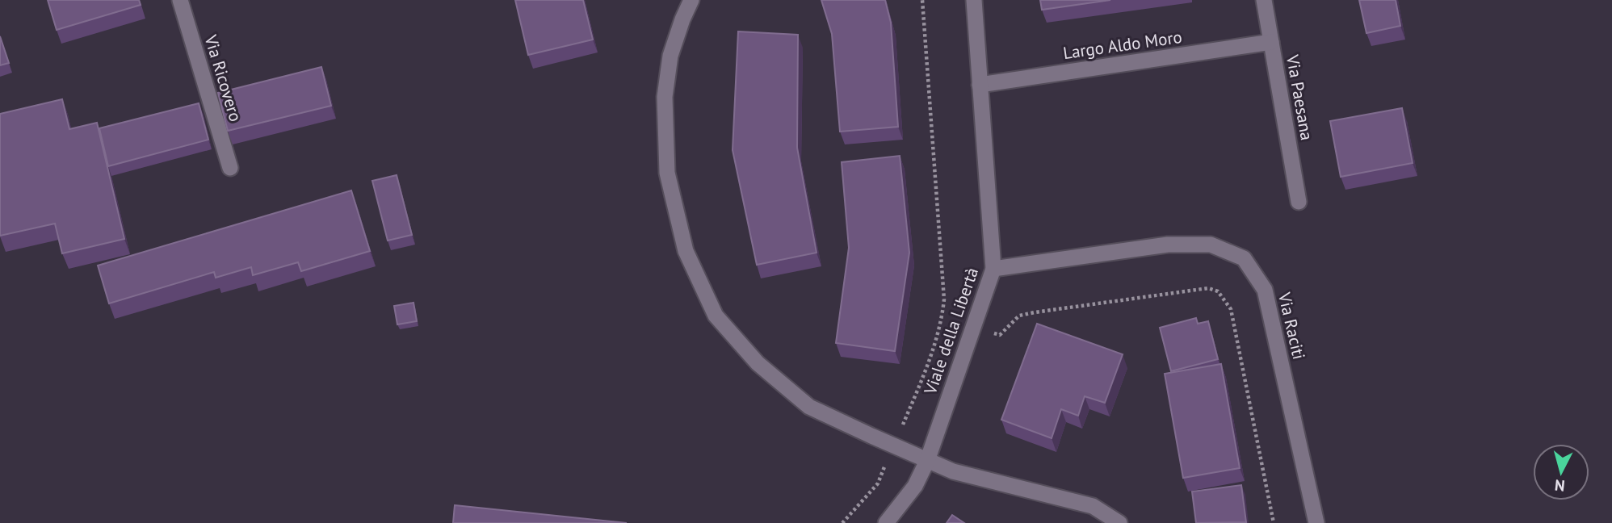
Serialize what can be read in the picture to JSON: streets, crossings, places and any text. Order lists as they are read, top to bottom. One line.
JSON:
{"streets":{"street":["Largo Aldo Moro","Via Ricovero","Via Paesana","Via Raciti","Viale della Libertà"]},"crossings":[["Largo Aldo Moro","Via Paesana"],["Largo Aldo Moro","Viale della Libertà"],["Via Raciti","Viale della Libertà"]],"north":"bottom"}
